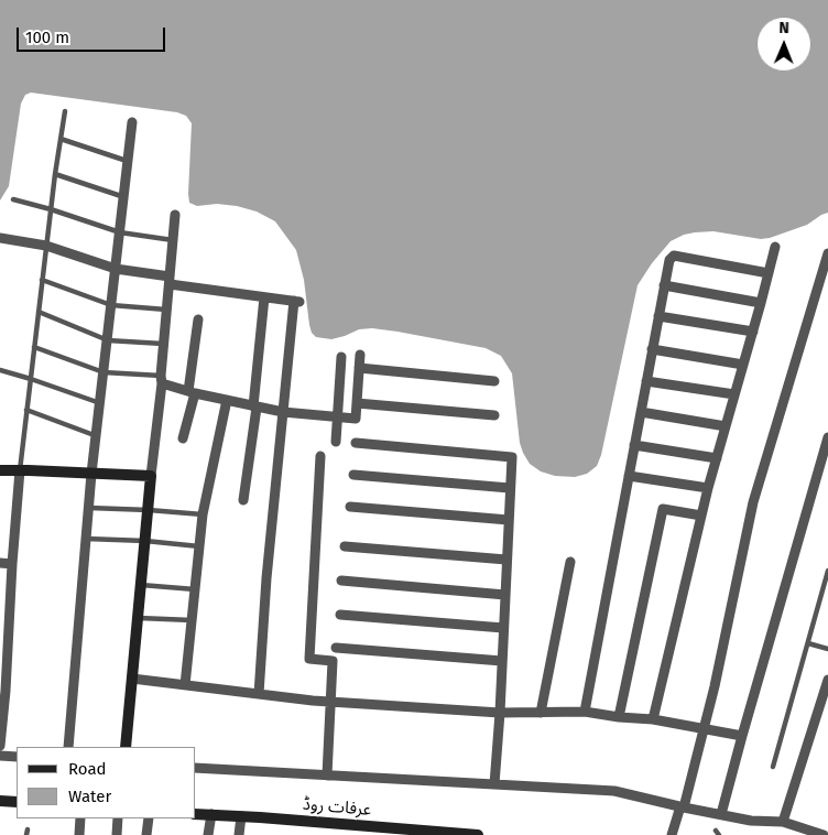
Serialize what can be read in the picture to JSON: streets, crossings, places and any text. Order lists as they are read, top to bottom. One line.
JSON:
{"streets":{"street":["عرفات روڈ"]},"legend":["Road","Water"],"scale_bar":"100 m","north":"top"}
